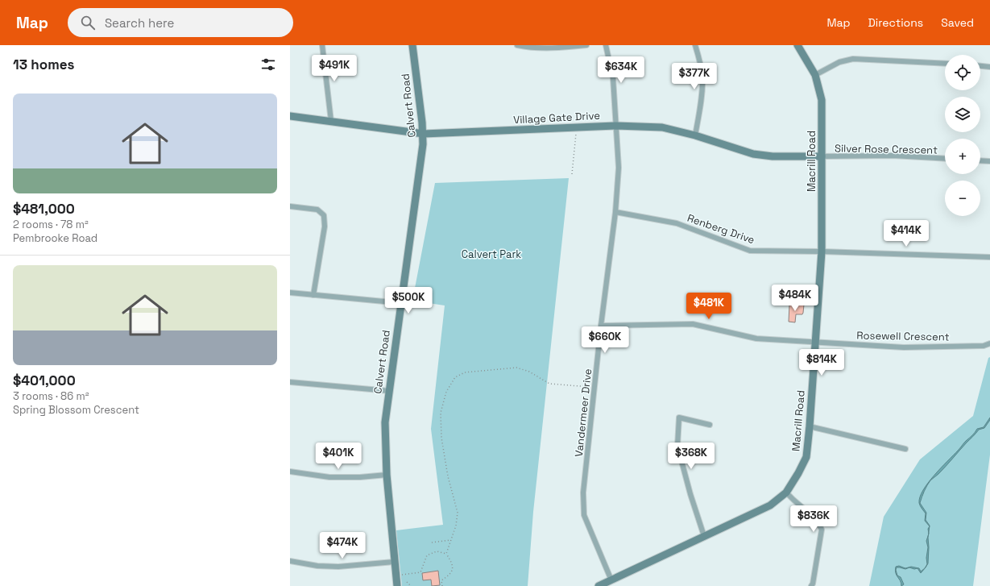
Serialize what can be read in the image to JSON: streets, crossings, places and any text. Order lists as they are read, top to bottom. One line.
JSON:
{"streets":{"street":["Calvert Road","Village Gate Drive","Silver Rose Crescent","Macrill Road","Renberg Drive","Rosewell Crescent","Vandermeer Drive"]},"crossings":[["Calvert Road","Village Gate Drive"],["Village Gate Drive","Silver Rose Crescent"],["Village Gate Drive","Macrill Road"],["Village Gate Drive","Vandermeer Drive"],["Silver Rose Crescent","Macrill Road"],["Macrill Road","Renberg Drive"],["Macrill Road","Rosewell Crescent"],["Macrill Road","Vandermeer Drive"],["Renberg Drive","Vandermeer Drive"],["Rosewell Crescent","Vandermeer Drive"]],"parks":["Calvert Park"],"page":{"header":"Map","search":"Search here","nav":["Map","Directions","Saved"],"heading":"13 homes","map_buttons":["+","−"],"price":["$491K","$634K","$377K","$414K","$484K","$500K","$481K","$660K","$814K","$401K","$368K","$836K","$474K"],"list":[{"name":"$481,000","note":"2 rooms · 78 m² · Pembrooke Road"},{"name":"$401,000","note":"3 rooms · 86 m² · Spring Blossom Crescent"}]}}
